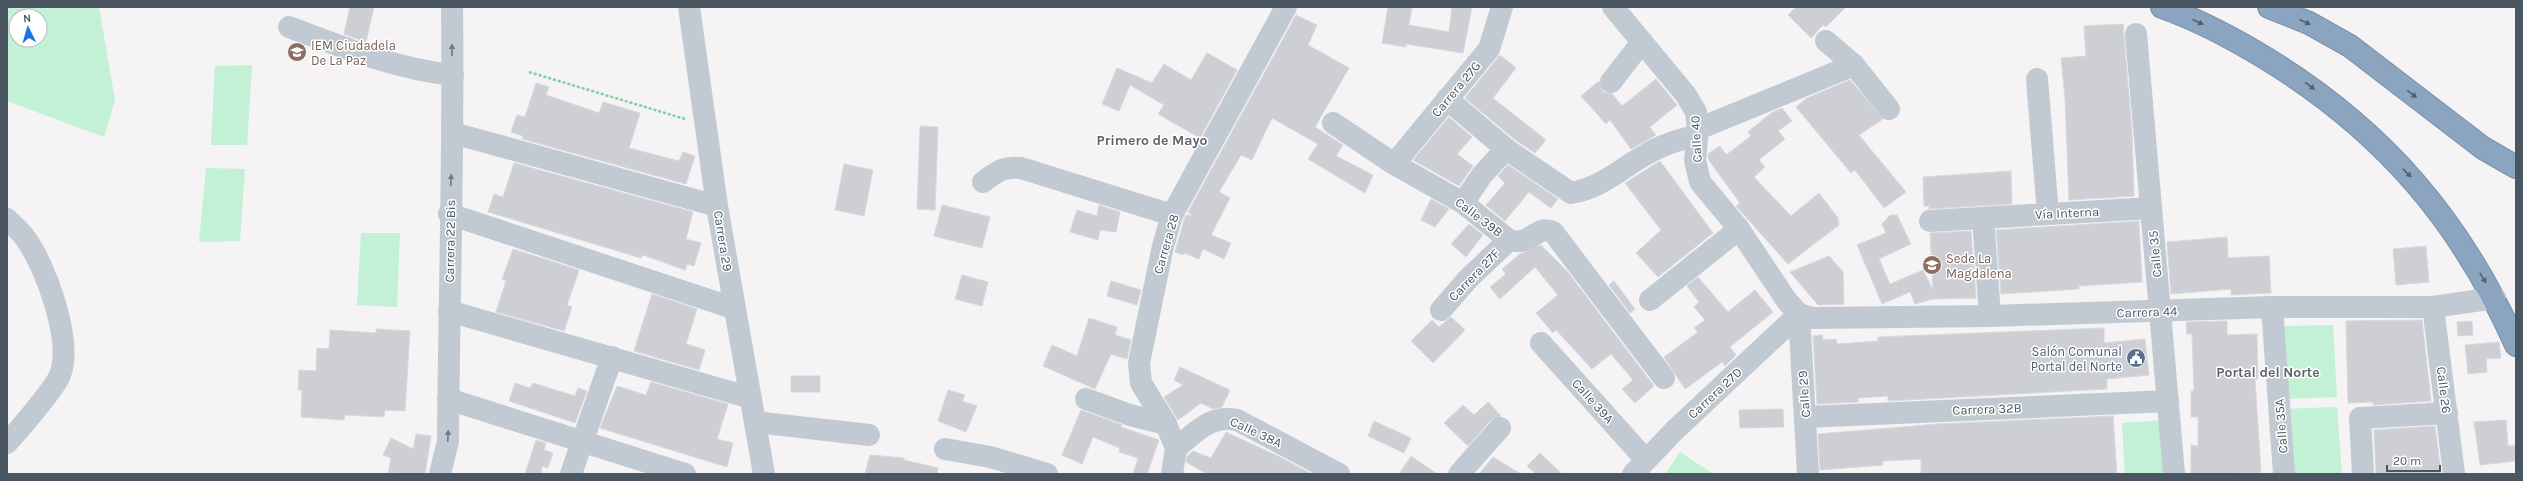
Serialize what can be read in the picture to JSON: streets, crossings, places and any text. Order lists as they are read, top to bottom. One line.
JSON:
{"streets":{"street":["Carrera 27G","Calle 40","Vía Interna","Calle 39B","Carrera 22 Bis","Carrera 29","Carrera 28","Calle 35","Carrera 27F","Carrera 44","Calle 26","Carrera 27D","Calle 29","Calle 39A","Carrera 32B","Calle 35A","Calle 38A"]},"crossings":[["Carrera 27G","Calle 39B"],["Calle 40","Carrera 44"],["Calle 40","Carrera 27D"],["Calle 40","Calle 29"],["Vía Interna","Calle 35"],["Calle 39B","Carrera 27F"],["Carrera 28","Calle 38A"],["Calle 35","Carrera 44"],["Calle 35","Carrera 32B"],["Carrera 44","Calle 26"],["Carrera 44","Carrera 27D"],["Carrera 44","Calle 29"],["Carrera 44","Calle 35A"],["Carrera 27D","Calle 29"],["Carrera 27D","Calle 39A"],["Calle 29","Carrera 32B"]],"districts":["Primero de Mayo","Portal del Norte"],"places":{"school or university":["IEM Ciudadela De La Paz","Sede La Magdalena"],"public building":["Salón Comunal Portal del Norte"]},"scale_bar":"20 m","north":"top"}
